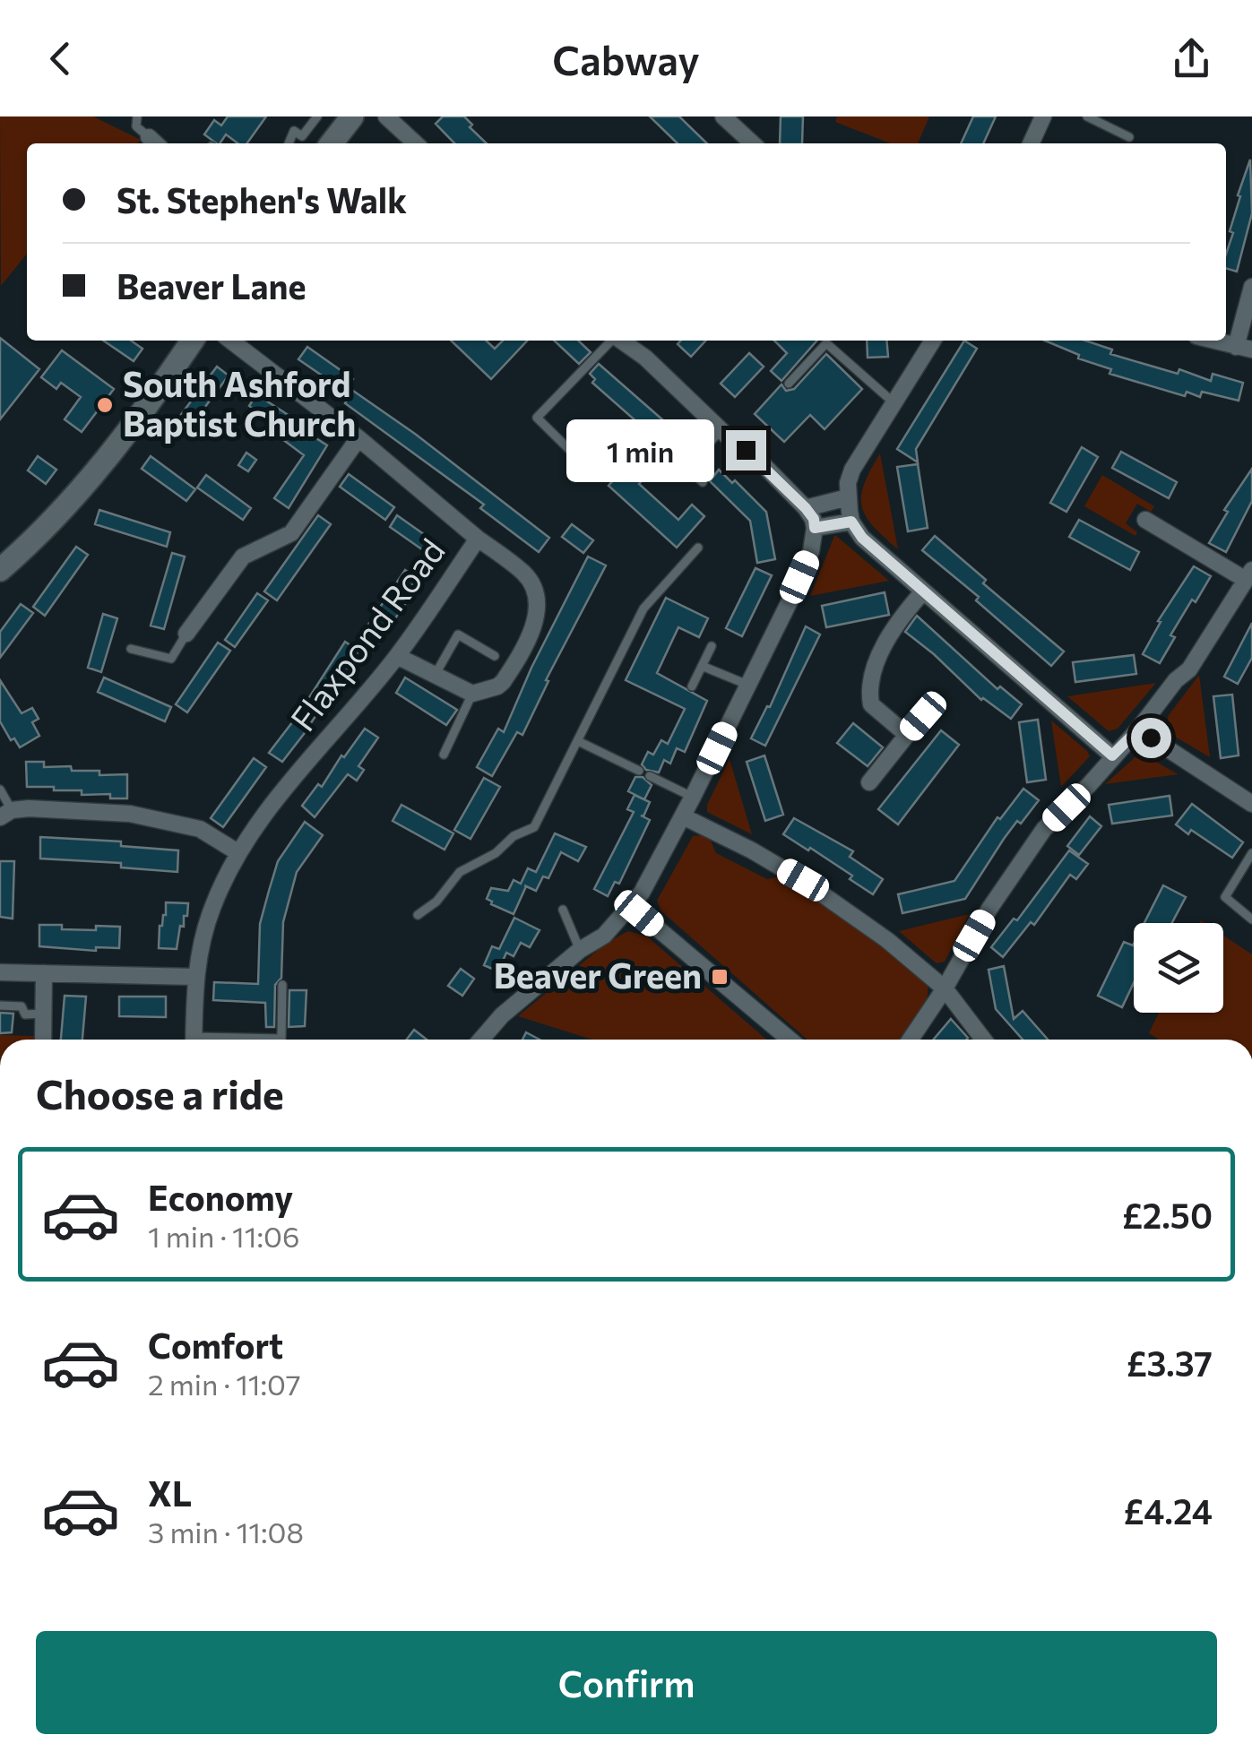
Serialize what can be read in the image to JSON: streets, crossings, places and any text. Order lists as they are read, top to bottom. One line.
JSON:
{"streets":{"street":["Flaxpond Road"]},"places":{"other":["South Ashford Baptist Church"],"transit":["Beaver Green"]},"page":{"header":"Cabway","banner":["St. Stephen's Walk","Beaver Lane"],"bubble":"1 min","heading":"Choose a ride","list":[{"name":"Economy","note":"1 min · 11:06","value":"£2.50"},{"name":"Comfort","note":"2 min · 11:07","value":"£3.37"},{"name":"XL","note":"3 min · 11:08","value":"£4.24"}],"buttons":"Confirm"}}
